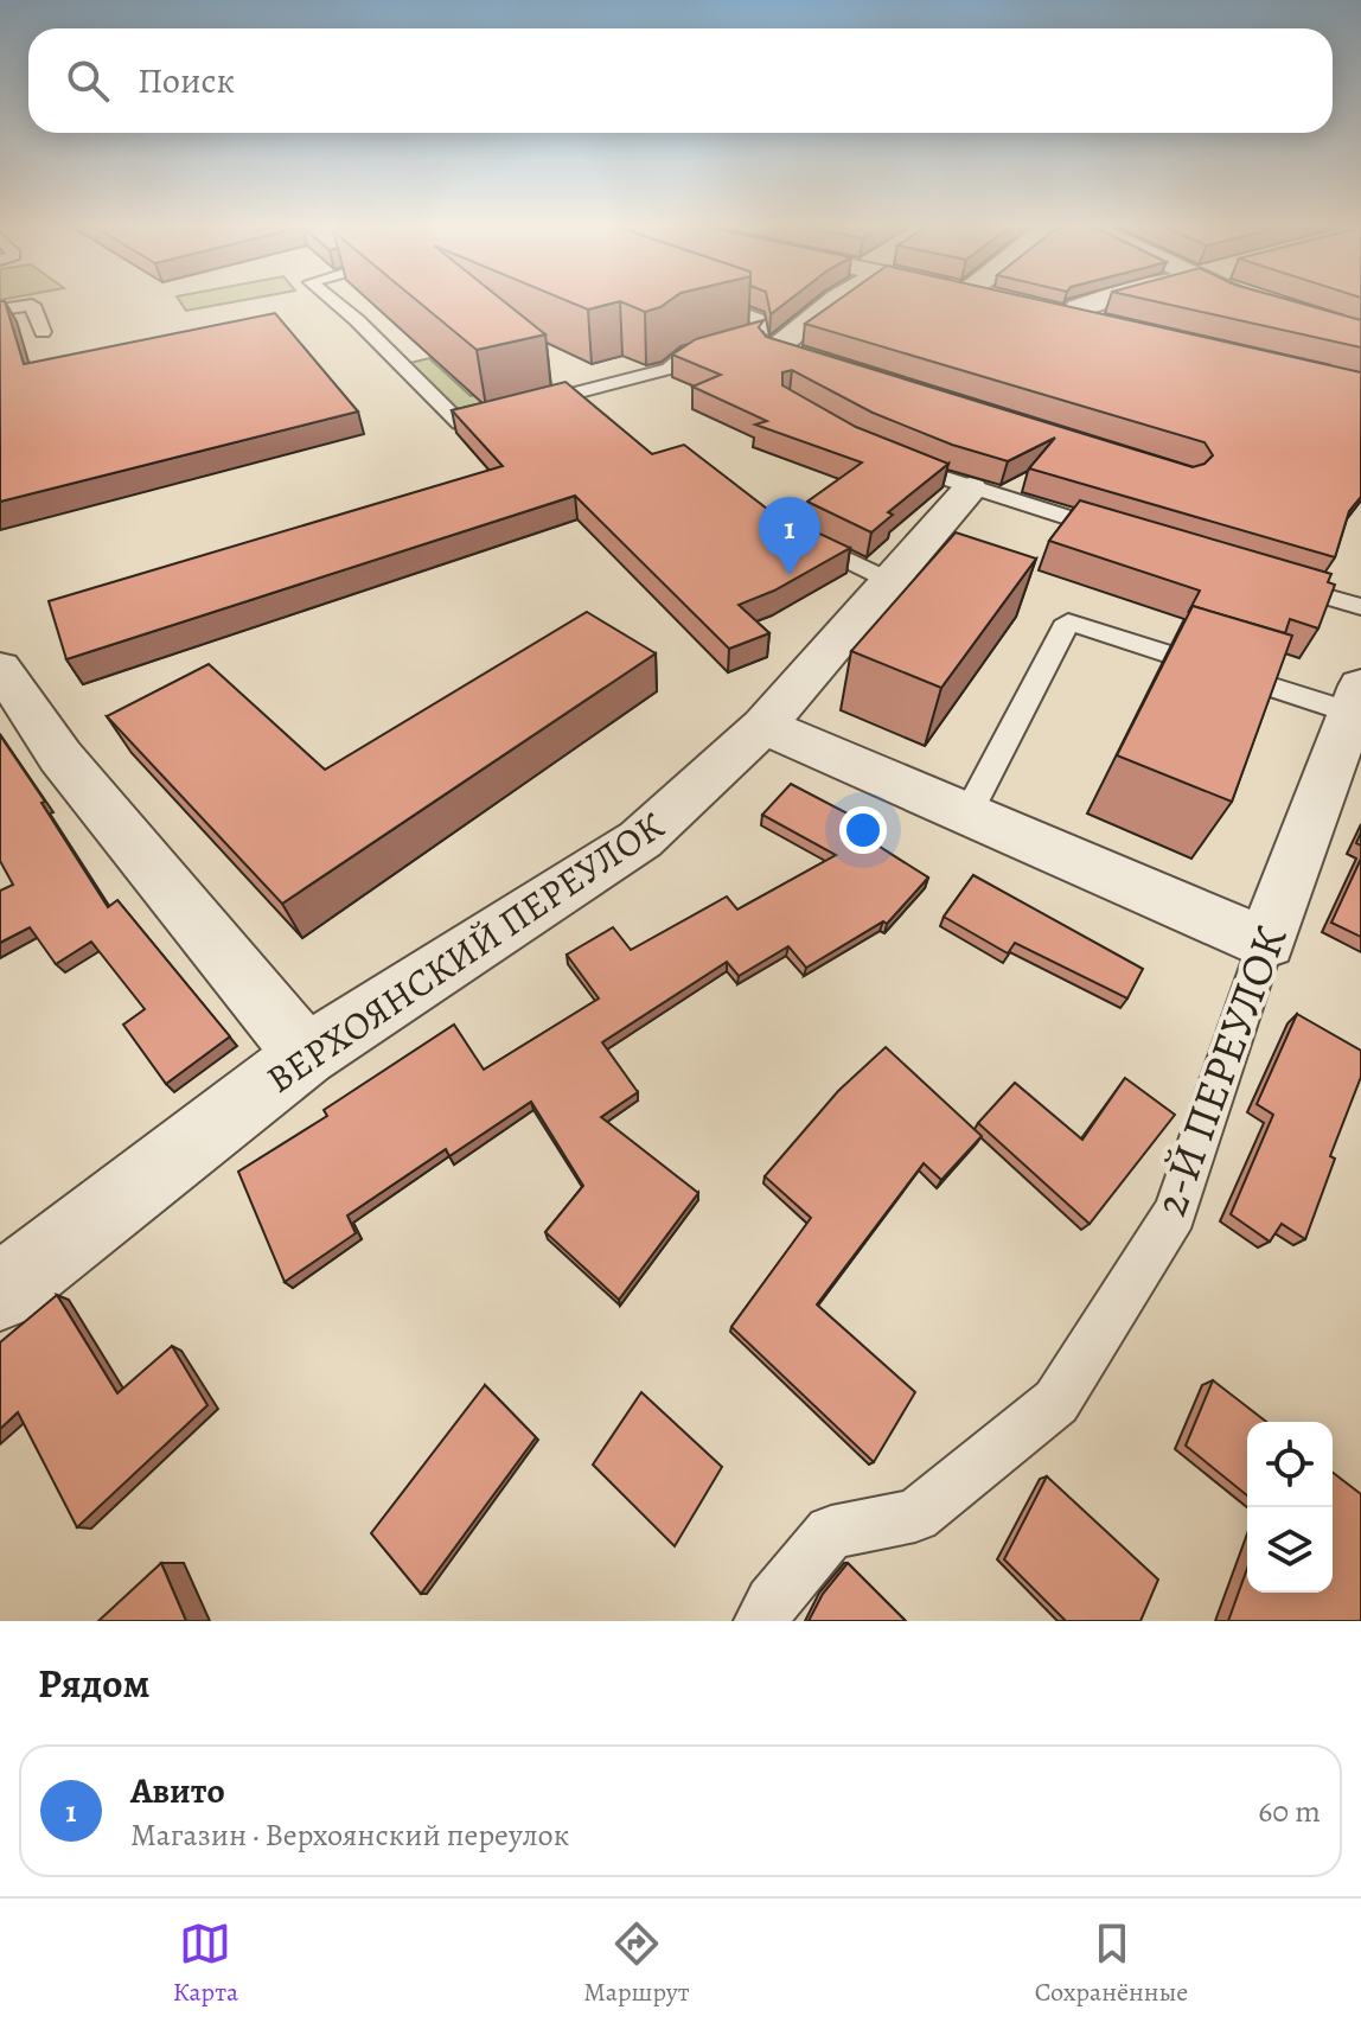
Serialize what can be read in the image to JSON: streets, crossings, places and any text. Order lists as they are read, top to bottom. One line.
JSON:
{"streets":{"street":["ВЕРХОЯНСКИЙ ПЕРЕУЛОК","2-Й ПЕРЕУЛОК"]},"page":{"search":"Поиск","pins":"1","heading":"Рядом","list":[{"mark":"1","name":"Авито","note":"Магазин · Верхоянский переулок","value":"60 m"}],"nav":["Карта","Маршрут","Сохранённые"]}}
